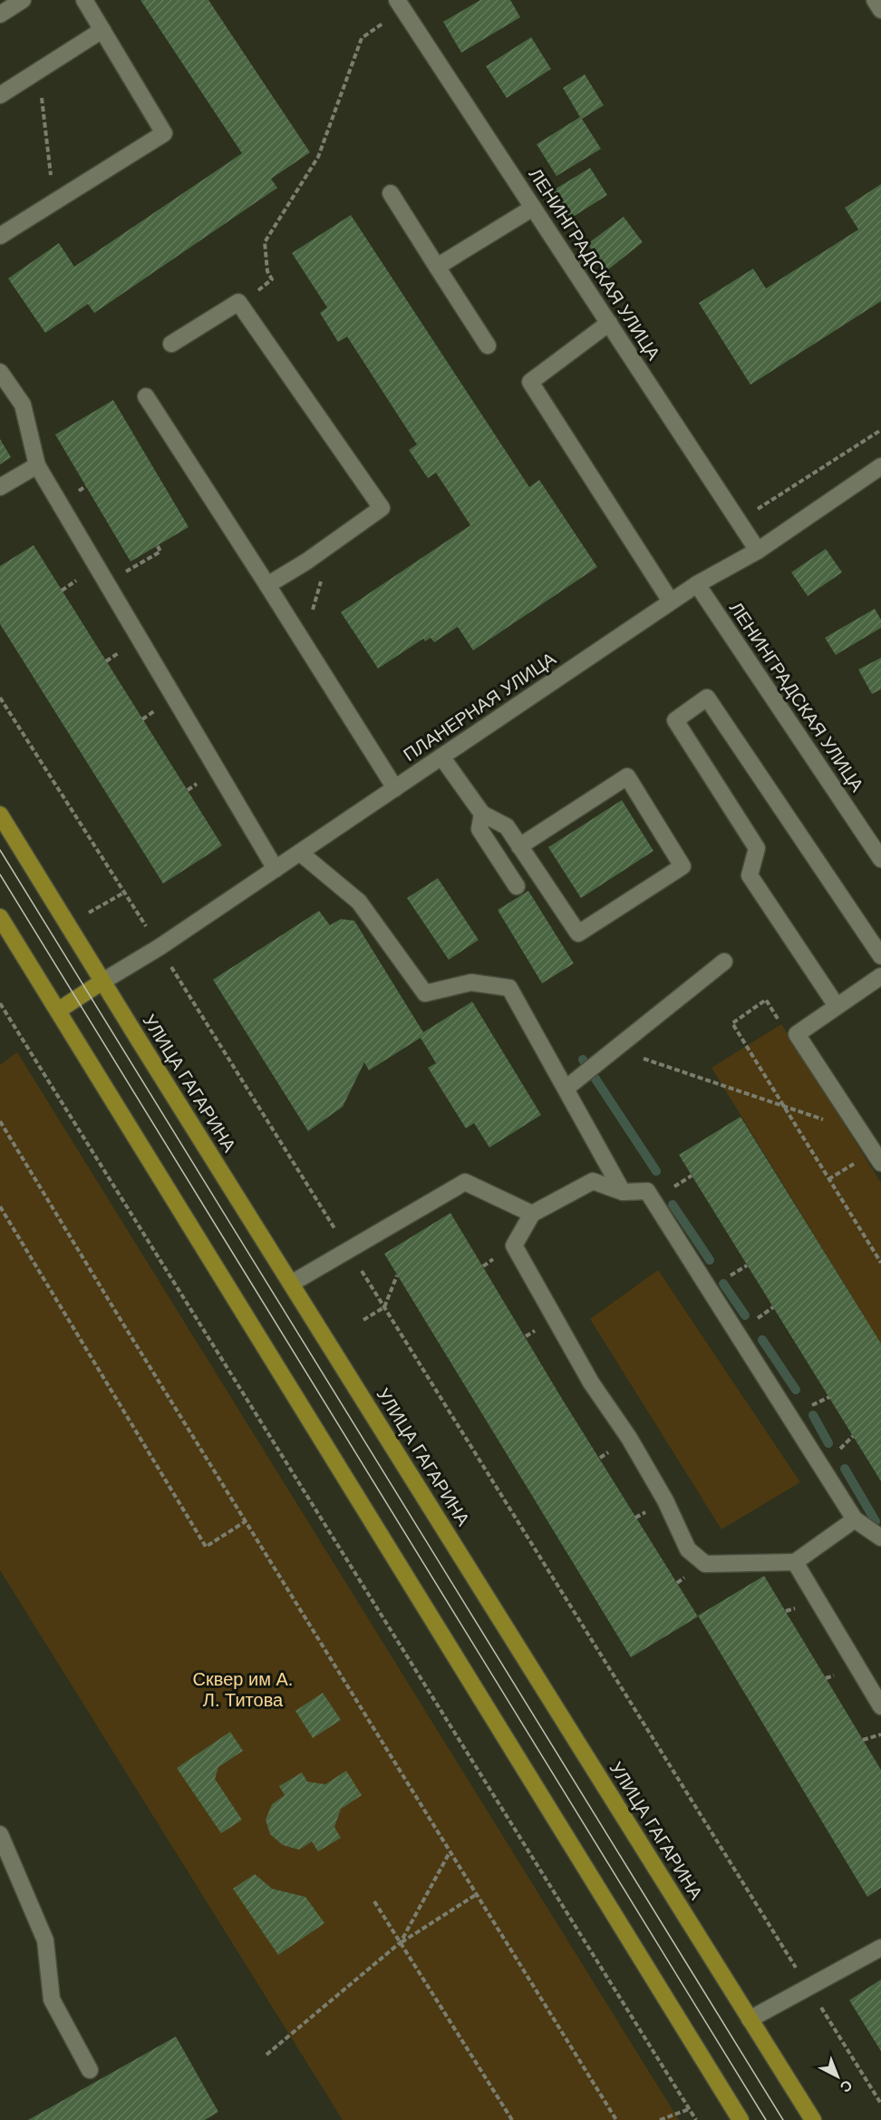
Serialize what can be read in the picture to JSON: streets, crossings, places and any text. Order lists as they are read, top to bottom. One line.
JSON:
{"streets":{"main road":["УЛИЦА ГАГАРИНА"],"street":["ЛЕНИНГРАДСКАЯ УЛИЦА","ПЛАНЕРНАЯ УЛИЦА"]},"crossings":[["ЛЕНИНГРАДСКАЯ УЛИЦА","ПЛАНЕРНАЯ УЛИЦА"],["ПЛАНЕРНАЯ УЛИЦА","УЛИЦА ГАГАРИНА"]],"parks":["Сквер им А. Л. Титова"],"north":"bottom right"}
